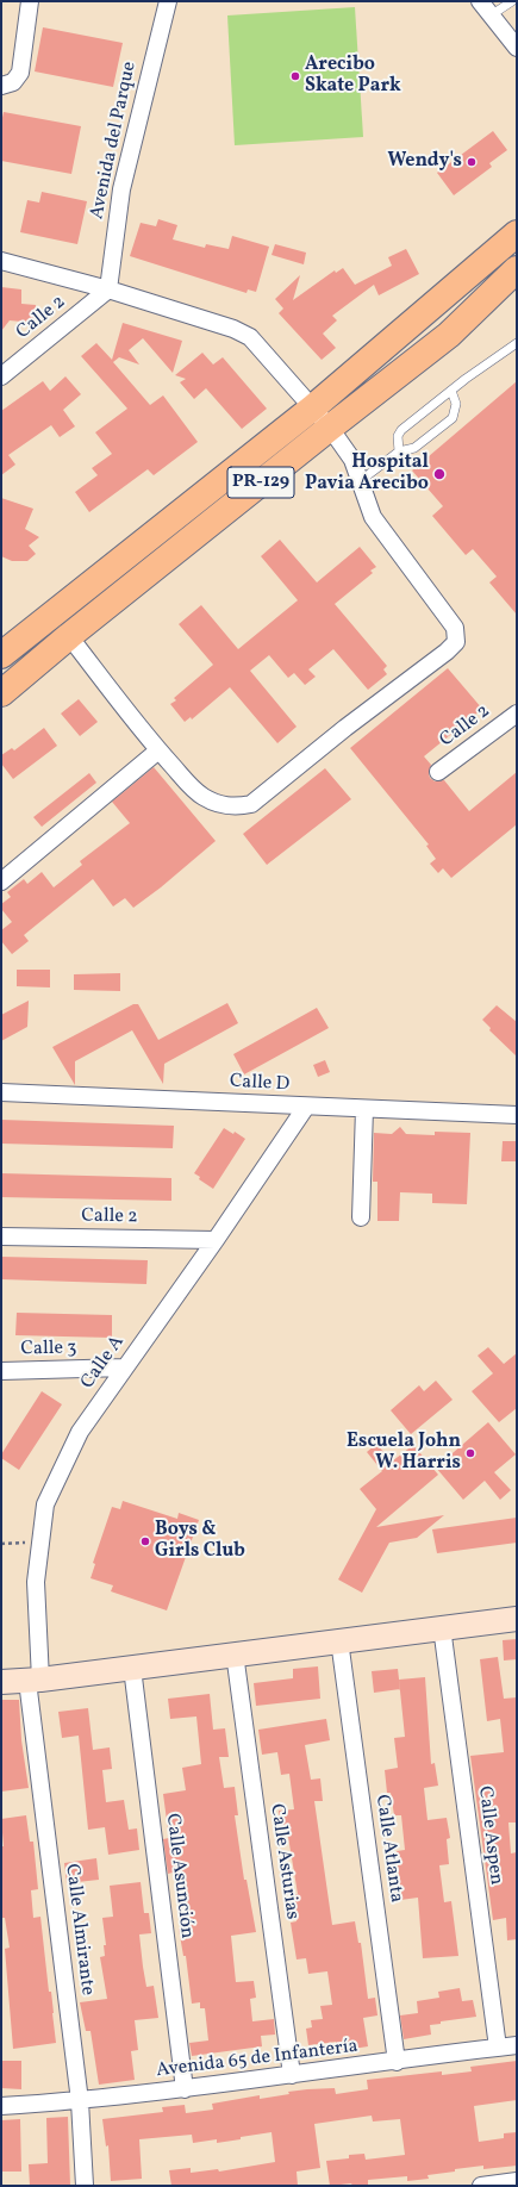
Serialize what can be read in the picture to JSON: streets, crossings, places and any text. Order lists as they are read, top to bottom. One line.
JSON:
{"streets":{"main road":["PR-129"],"street":["Avenida del Parque","Calle 2","Calle D","Calle 3","Calle A","Calle Aspen","Calle Atlanta","Calle Asturias","Calle Asunción","Calle Almirante","Avenida 65 de Infantería"]},"crossings":[["Avenida del Parque","Calle 2"],["Calle 2","Calle A"],["Calle D","Calle A"],["Calle 3","Calle A"],["Calle A","Calle Almirante"],["Calle Aspen","Avenida 65 de Infantería"],["Calle Atlanta","Avenida 65 de Infantería"],["Calle Asturias","Avenida 65 de Infantería"],["Calle Asunción","Avenida 65 de Infantería"],["Calle Almirante","Avenida 65 de Infantería"]],"places":["Arecibo Skate Park","Wendy's","Hospital Pavia Arecibo","Escuela John W. Harris","Boys & Girls Club"]}
